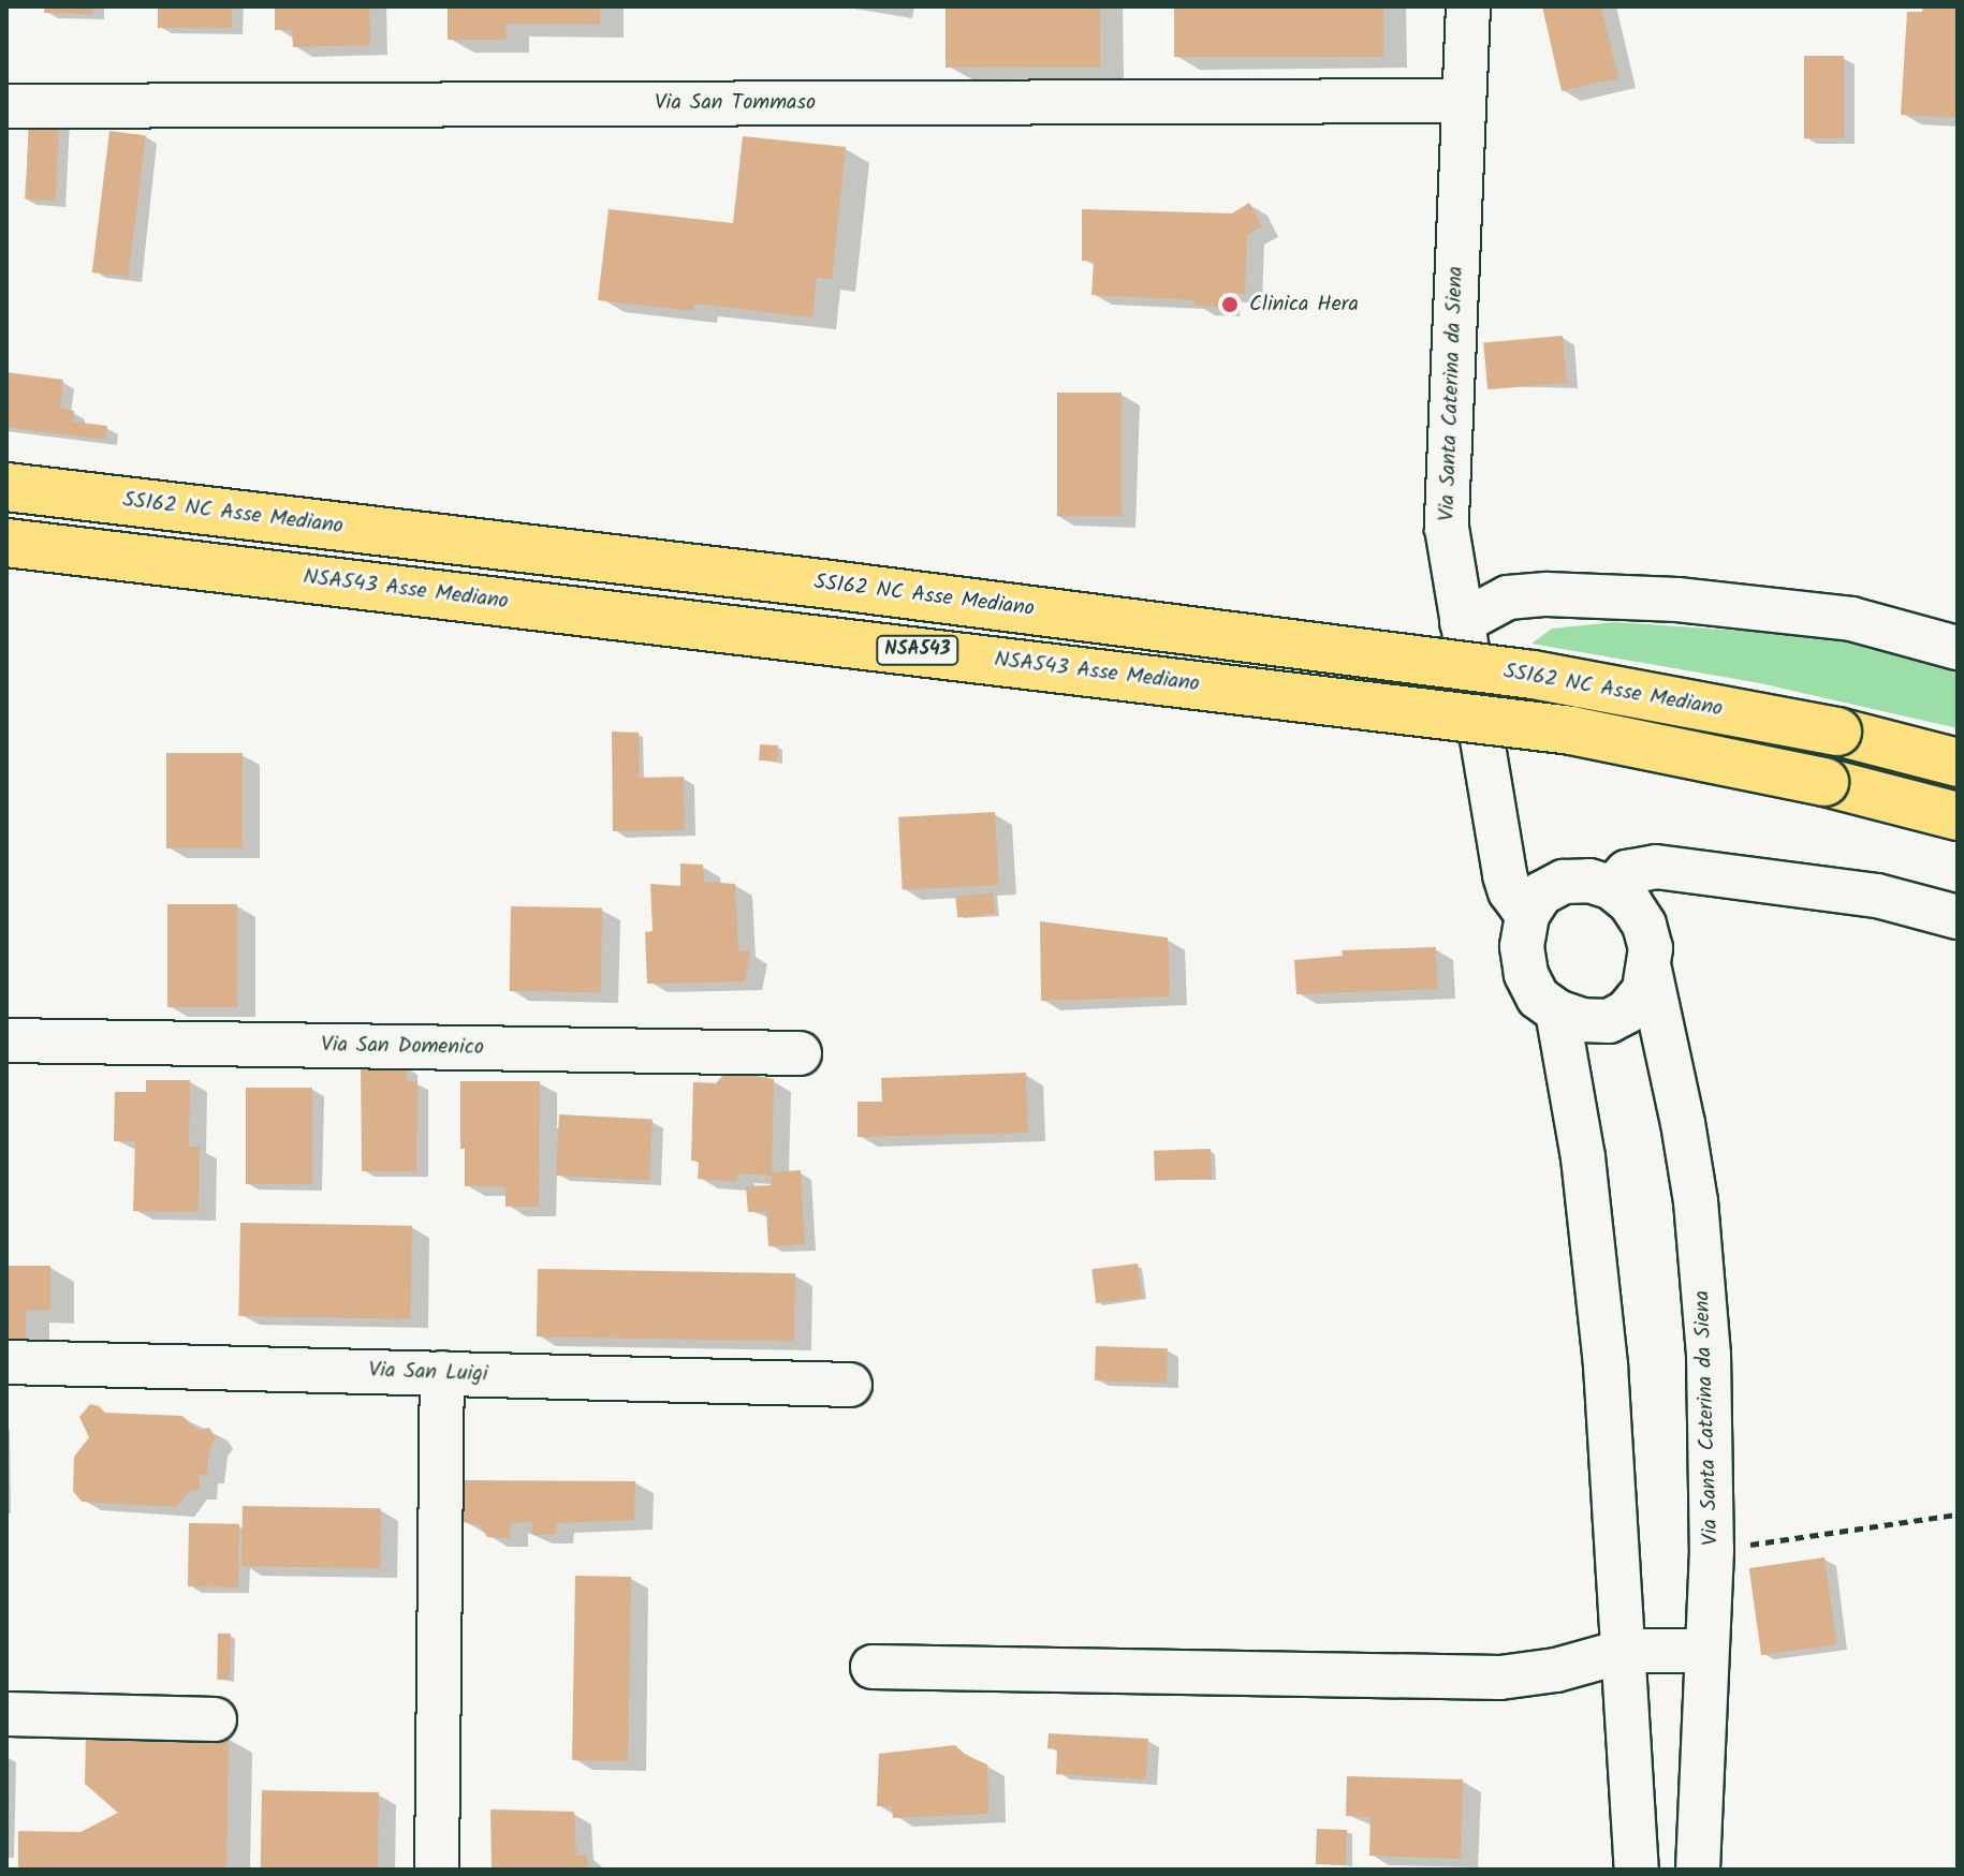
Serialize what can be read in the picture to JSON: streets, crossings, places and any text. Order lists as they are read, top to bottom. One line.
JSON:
{"streets":{"highway":["SS162 NC Asse Mediano","NSA543 Asse Mediano","NSA543"],"street":["Via San Tommaso","Via Santa Caterina da Siena","Via San Domenico","Via San Luigi"]},"crossings":[["Via San Tommaso","Via Santa Caterina da Siena"]],"places":["Clinica Hera"]}
